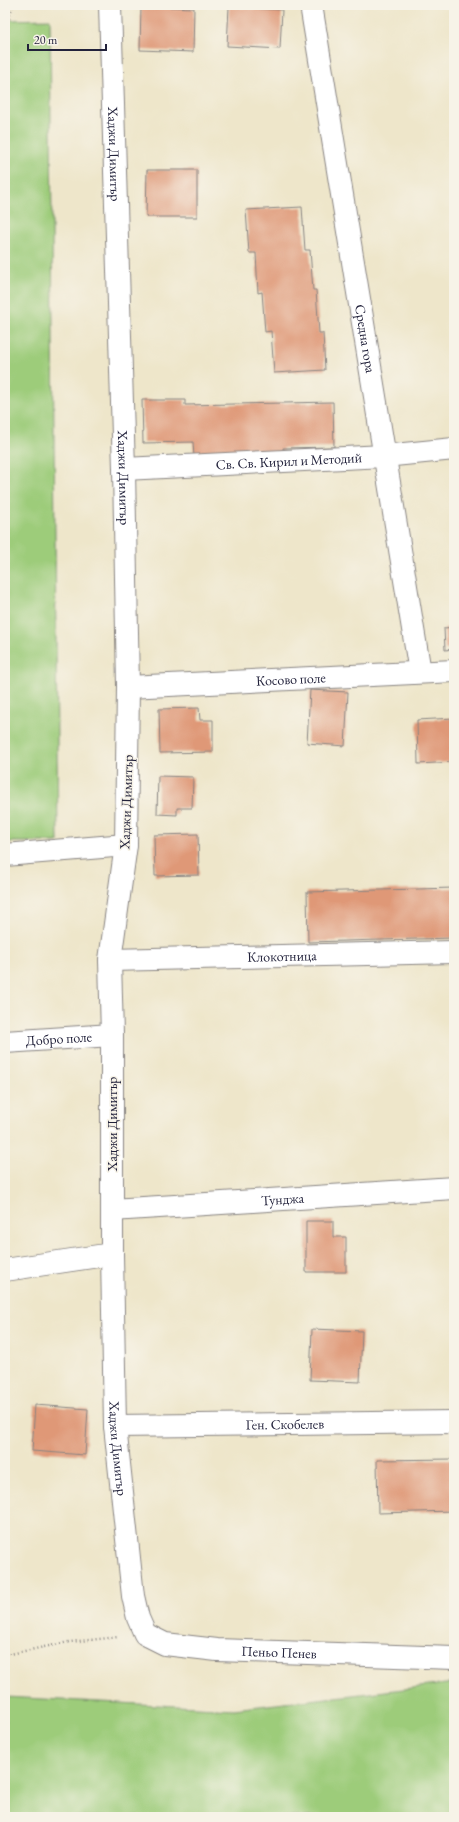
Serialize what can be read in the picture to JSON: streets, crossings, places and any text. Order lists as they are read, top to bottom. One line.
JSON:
{"streets":{"street":["Хаджи Димитър","Средна гора","Св. Св. Кирил и Методий","Косово поле","Клокотница","Добро поле","Тунджа","Ген. Скобелев","Пеньо Пенев"]},"crossings":[["Хаджи Димитър","Св. Св. Кирил и Методий"],["Хаджи Димитър","Косово поле"],["Хаджи Димитър","Клокотница"],["Хаджи Димитър","Добро поле"],["Хаджи Димитър","Тунджа"],["Хаджи Димитър","Ген. Скобелев"],["Хаджи Димитър","Пеньо Пенев"],["Средна гора","Св. Св. Кирил и Методий"],["Средна гора","Косово поле"]],"scale_bar":"20 m"}
